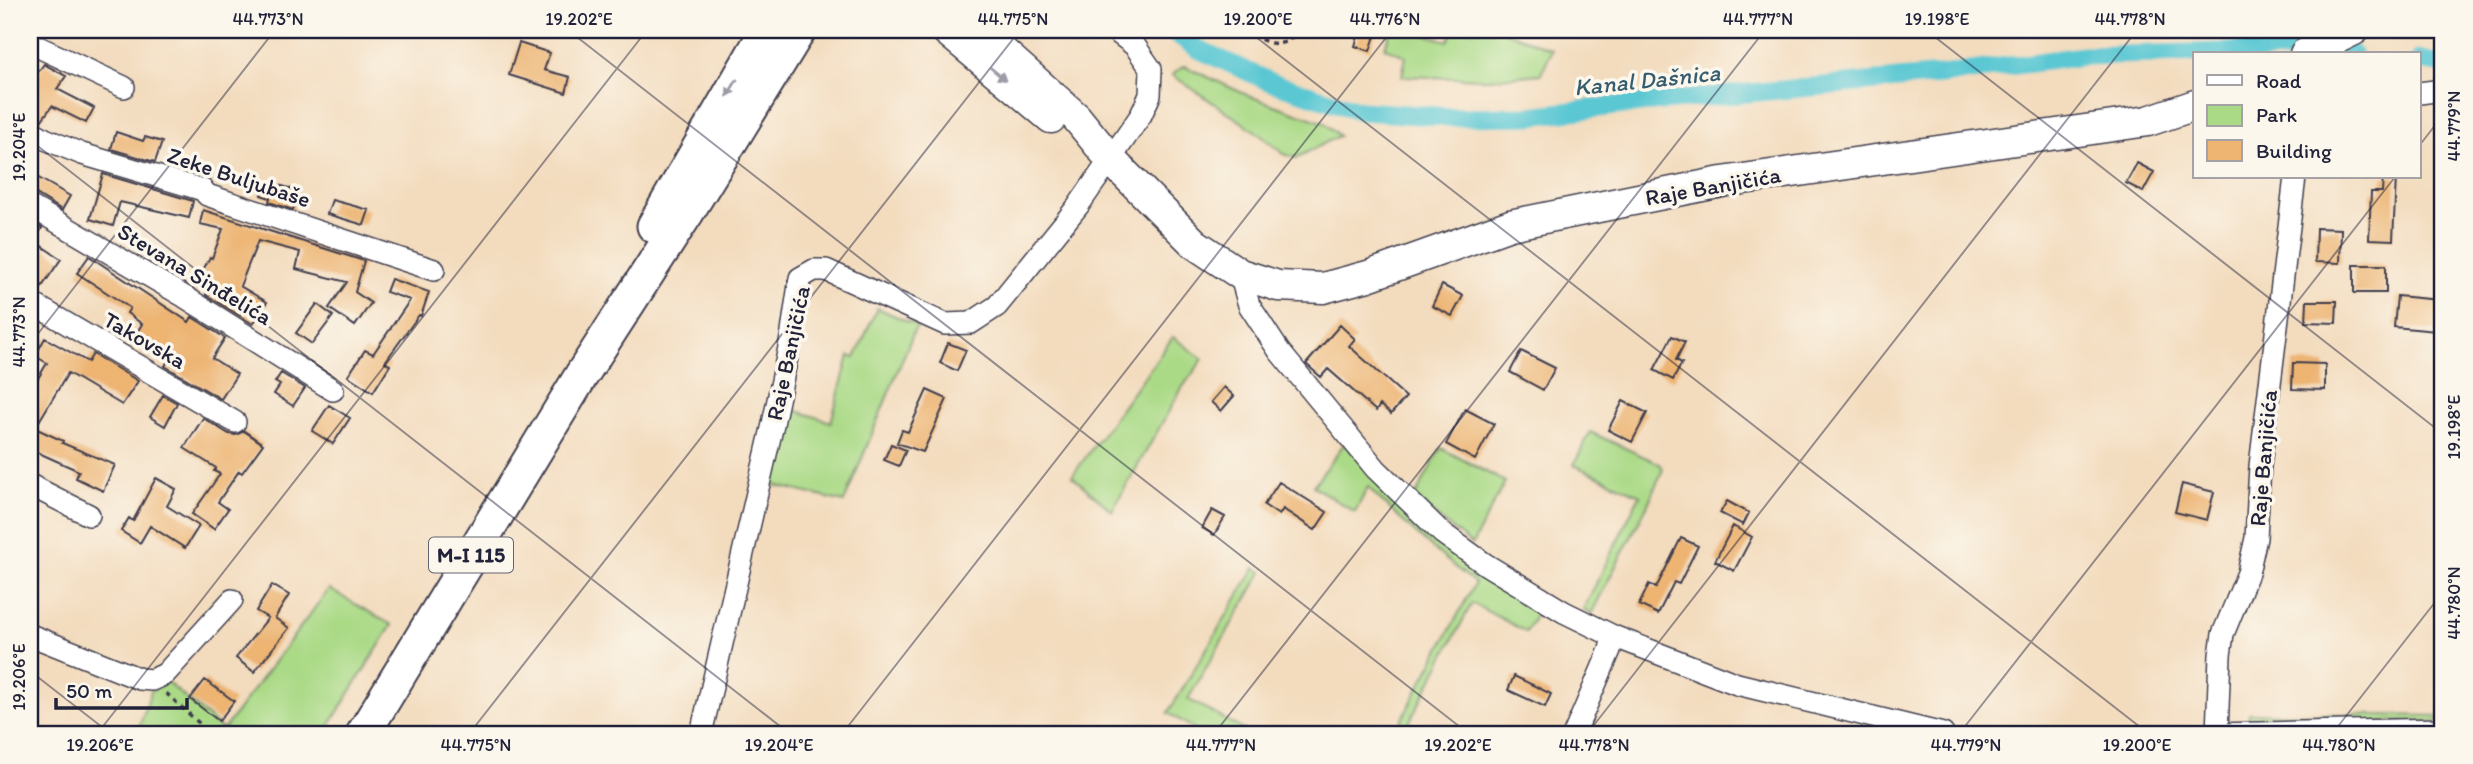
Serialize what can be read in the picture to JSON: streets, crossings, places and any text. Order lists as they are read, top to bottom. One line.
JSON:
{"streets":{"main road":["Raje Banjičića","M-I 115"],"street":["Zeke Buljubaše","Stevana Sinđelića","Takovska"]},"water":["Kanal Dašnica"],"legend":["Road","Park","Building"],"scale_bar":"50 m","coordinates":["44.773°N","19.202°E","44.775°N","19.200°E","44.776°N","44.777°N","19.198°E","44.778°N","44.779°N","19.204°E","44.780°N","19.206°E"]}
